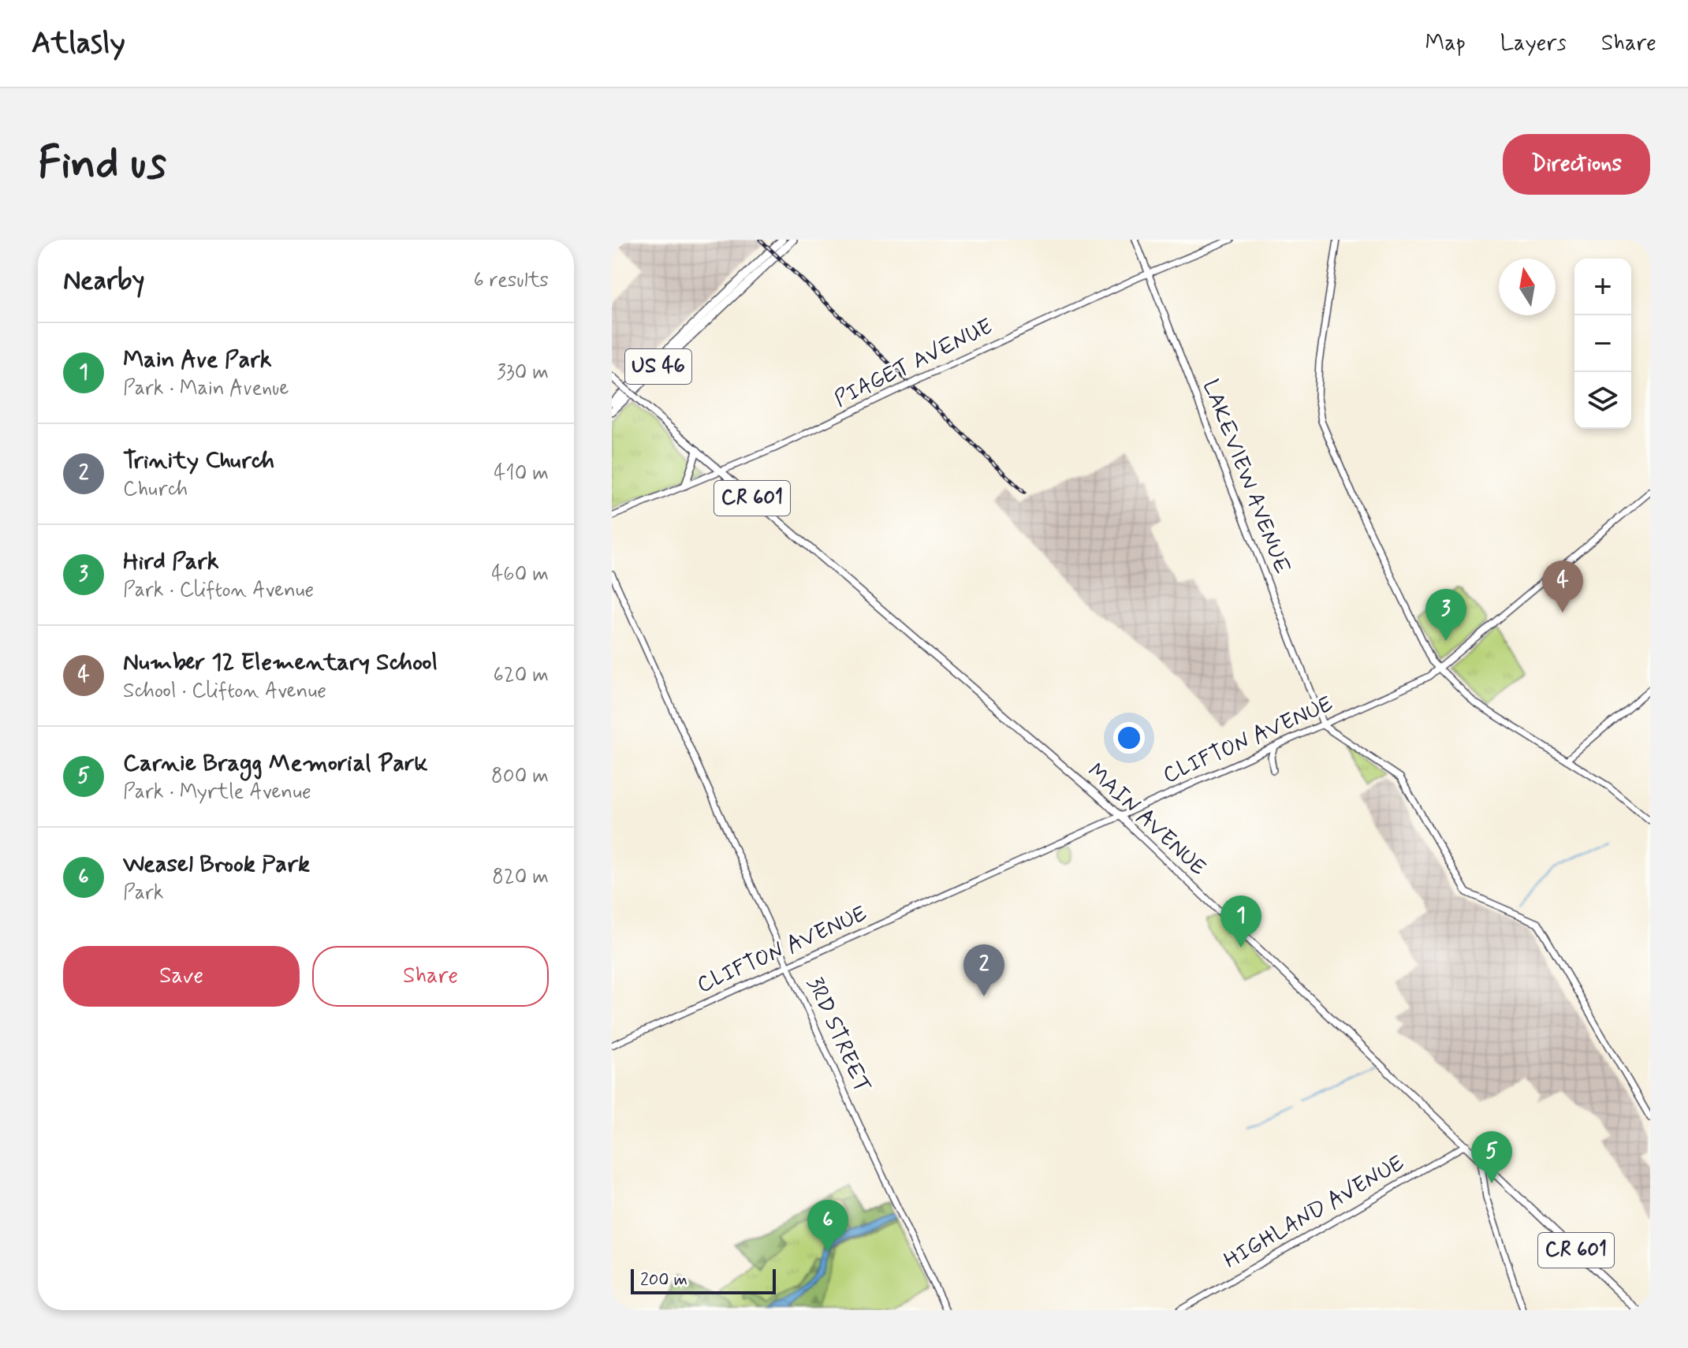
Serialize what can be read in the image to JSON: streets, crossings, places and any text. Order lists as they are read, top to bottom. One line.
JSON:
{"streets":{"highway":["US 46"],"main road":["PIAGET AVENUE","LAKEVIEW AVENUE","CR 601","CLIFTON AVENUE","MAIN AVENUE","3RD STREET","HIGHLAND AVENUE"]},"crossings":[["PIAGET AVENUE","LAKEVIEW AVENUE"],["PIAGET AVENUE","MAIN AVENUE"],["LAKEVIEW AVENUE","CLIFTON AVENUE"],["CLIFTON AVENUE","MAIN AVENUE"],["CLIFTON AVENUE","3RD STREET"],["MAIN AVENUE","HIGHLAND AVENUE"]],"scale_bar":"200 m","north":"top","page":{"header":"Atlasly","nav":["Map","Layers","Share"],"buttons":["Directions",["Save","Share"]],"title":"Find us","heading":["Nearby","6 results"],"map_buttons":["+","−"],"list":[{"mark":"1","name":"Main Ave Park","note":"Park · Main Avenue","value":"330 m"},{"mark":"2","name":"Trinity Church","note":"Church","value":"410 m"},{"mark":"3","name":"Hird Park","note":"Park · Clifton Avenue","value":"460 m"},{"mark":"4","name":"Number 12 Elementary School","note":"School · Clifton Avenue","value":"620 m"},{"mark":"5","name":"Carnie Bragg Memorial Park","note":"Park · Myrtle Avenue","value":"800 m"},{"mark":"6","name":"Weasel Brook Park","note":"Park","value":"820 m"}],"pins":["4","3","1","2","5","6"],"scale":"200 m"}}
